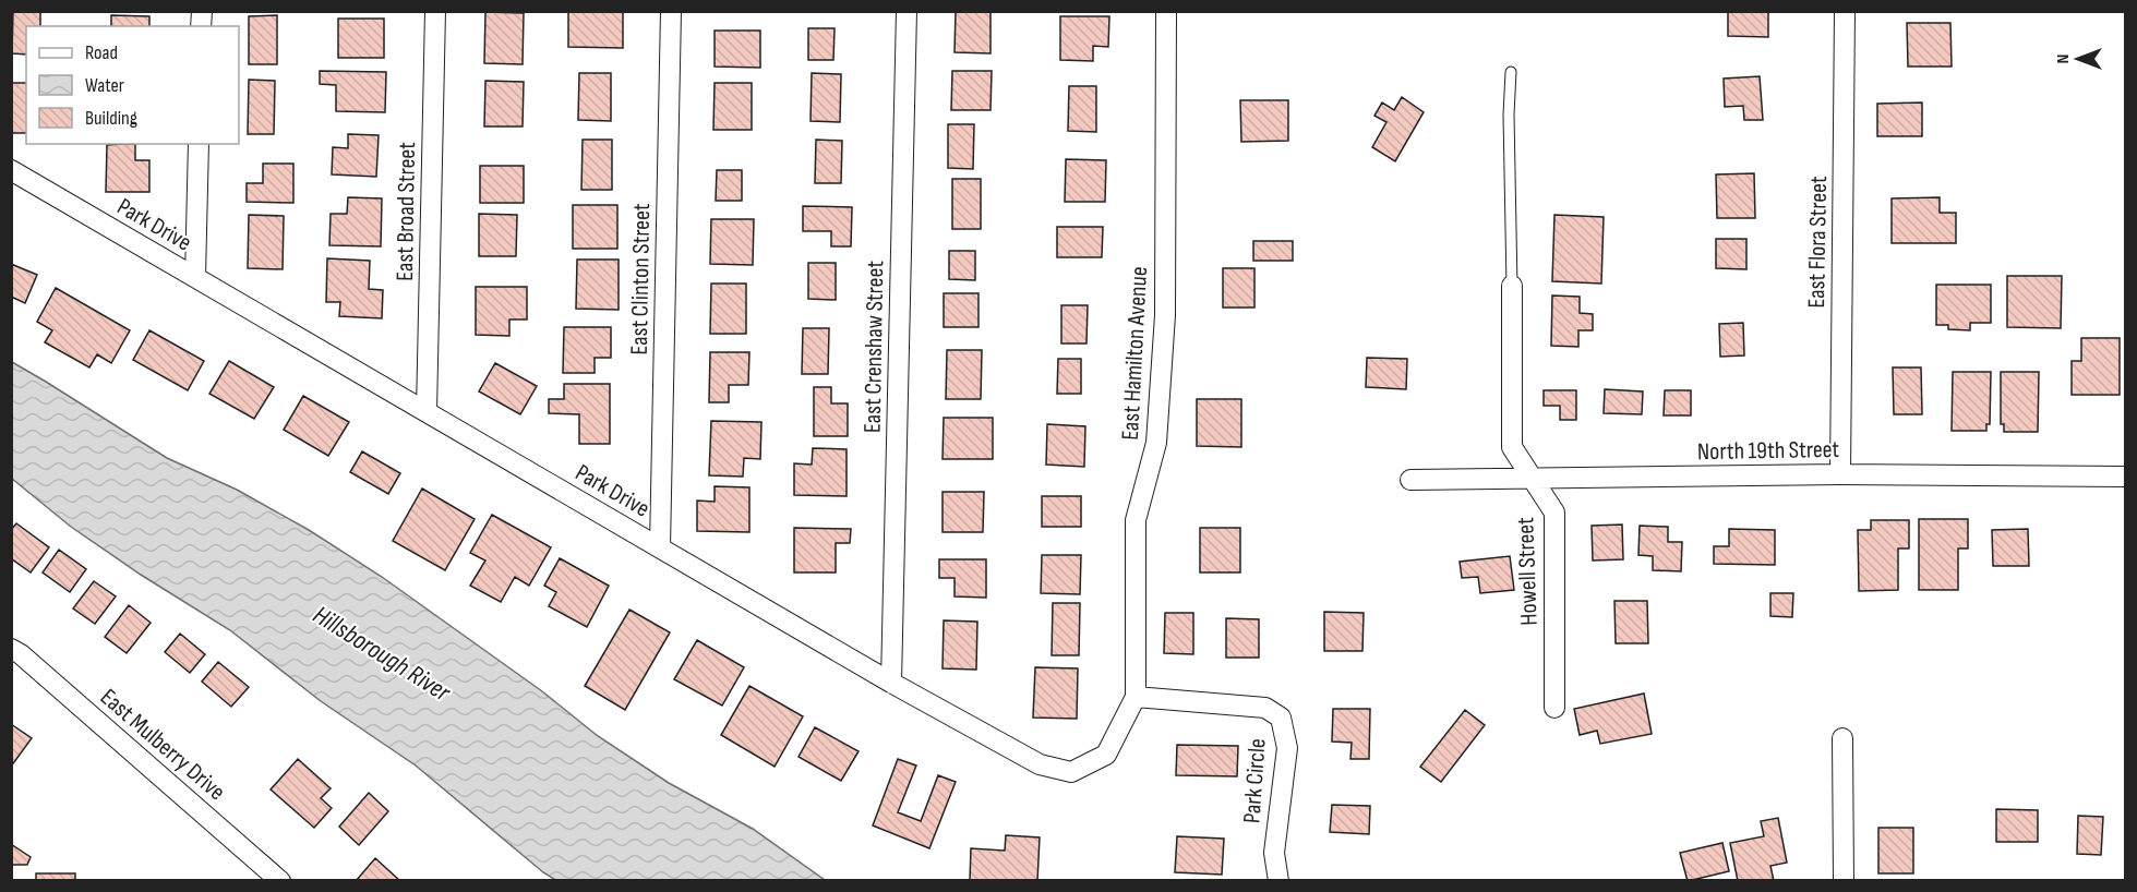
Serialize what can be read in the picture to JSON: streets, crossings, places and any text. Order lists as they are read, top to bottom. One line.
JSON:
{"streets":{"street":["East Broad Street","Park Drive","East Flora Street","East Clinton Street","East Crenshaw Street","East Hamilton Avenue","North 19th Street","Howell Street","East Mulberry Drive","Park Circle"]},"crossings":[["East Broad Street","Park Drive"],["Park Drive","East Clinton Street"],["Park Drive","East Crenshaw Street"],["Park Drive","East Hamilton Avenue"],["Park Drive","Park Circle"],["East Flora Street","North 19th Street"],["East Hamilton Avenue","Park Circle"],["North 19th Street","Howell Street"]],"water":["Hillsborough River"],"legend":["Road","Water","Building"],"north":"left"}
